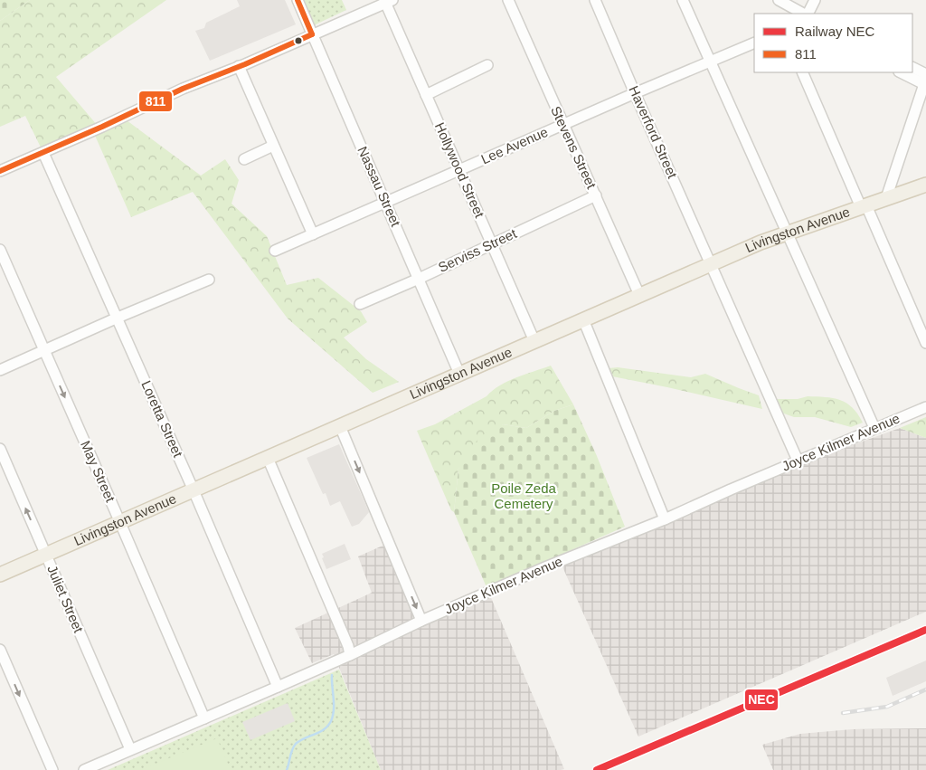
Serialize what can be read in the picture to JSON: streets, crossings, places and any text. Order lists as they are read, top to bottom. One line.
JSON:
{"streets":{"main road":["Livingston Avenue"],"street":["Haverford Street","Lee Avenue","Stevens Street","Hollywood Street","Nassau Street","Serviss Street","Loretta Street","Joyce Kilmer Avenue","May Street","Juliet Street"]},"crossings":[["Haverford Street","Lee Avenue"],["Haverford Street","Livingston Avenue"],["Haverford Street","Joyce Kilmer Avenue"],["Lee Avenue","Stevens Street"],["Lee Avenue","Hollywood Street"],["Lee Avenue","Nassau Street"],["Stevens Street","Livingston Avenue"],["Stevens Street","Serviss Street"],["Hollywood Street","Livingston Avenue"],["Hollywood Street","Serviss Street"],["Nassau Street","Livingston Avenue"],["Nassau Street","Serviss Street"],["Livingston Avenue","Loretta Street"],["Livingston Avenue","May Street"],["Livingston Avenue","Juliet Street"],["Loretta Street","Joyce Kilmer Avenue"],["Joyce Kilmer Avenue","May Street"],["Joyce Kilmer Avenue","Juliet Street"]],"one_way":["May Street","Juliet Street"],"parks":["Poile Zeda Cemetery"],"lines":["transit line 811","rail line NEC"],"legend":["Railway NEC","811"]}
